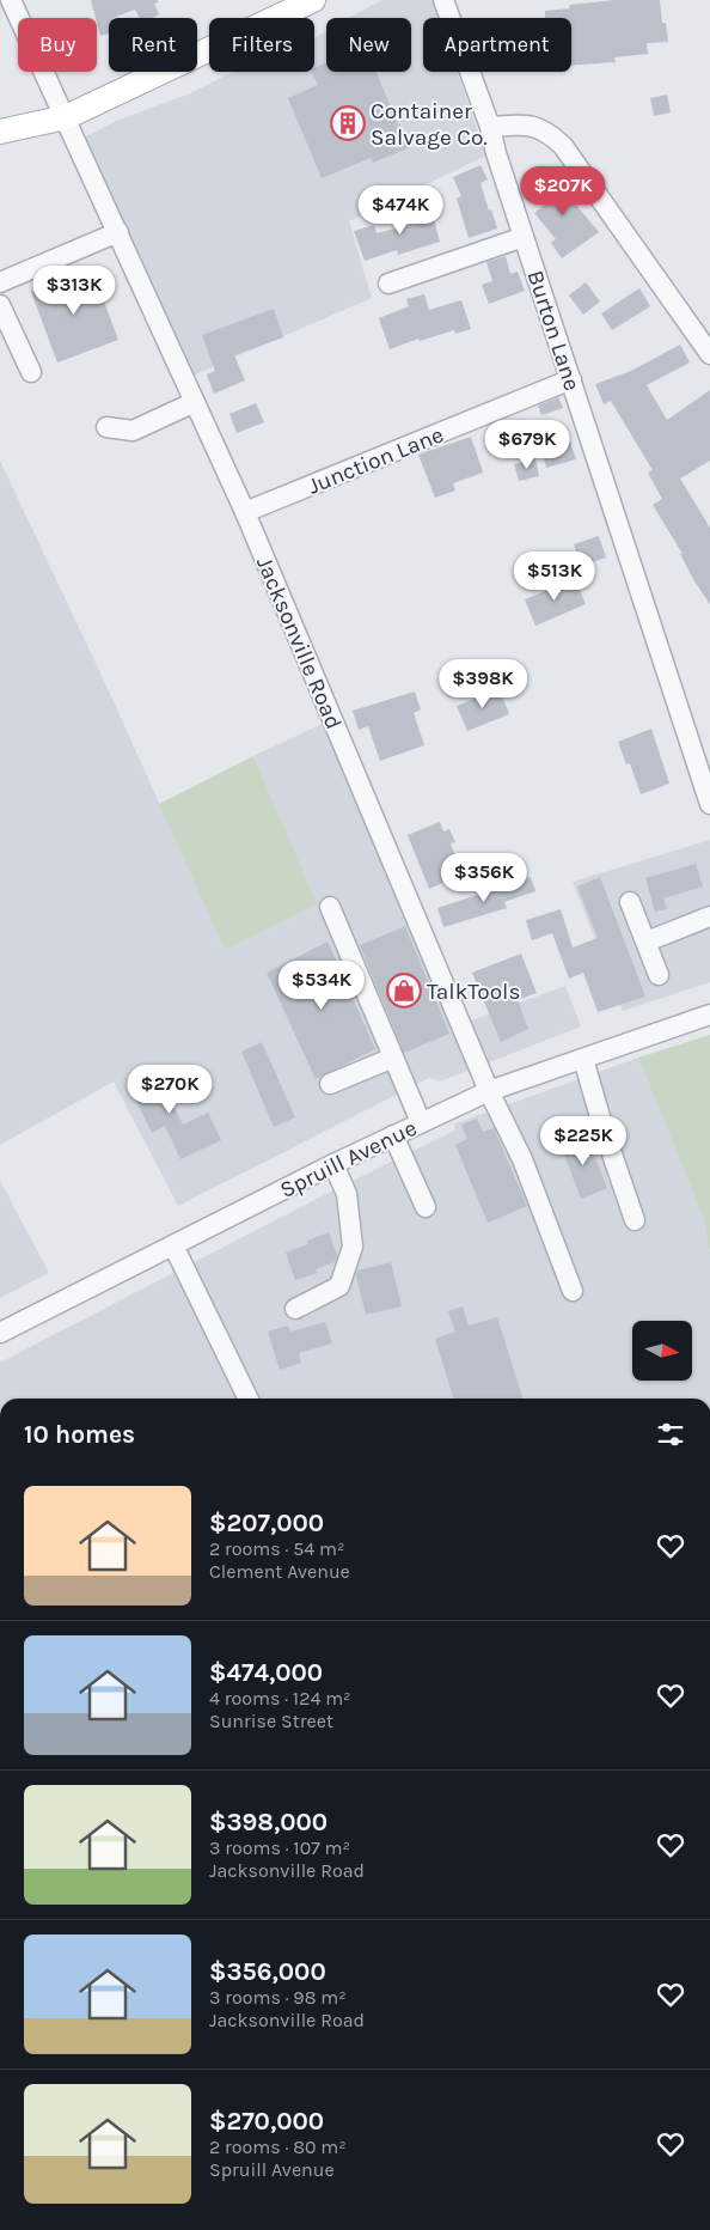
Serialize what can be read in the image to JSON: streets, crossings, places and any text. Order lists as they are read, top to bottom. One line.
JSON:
{"streets":{"street":["Burton Lane","Junction Lane","Jacksonville Road","Spruill Avenue"]},"crossings":[["Burton Lane","Junction Lane"],["Junction Lane","Jacksonville Road"],["Jacksonville Road","Spruill Avenue"]],"places":{"building":["Container Salvage Co."],"shop":["TalkTools"]},"north":"right","page":{"chip":["Buy","Rent","Filters","New","Apartment"],"price":["$207K","$474K","$313K","$679K","$513K","$398K","$356K","$534K","$270K","$225K"],"heading":"10 homes","list":[{"name":"$207,000","note":"2 rooms · 54 m² · Clement Avenue"},{"name":"$474,000","note":"4 rooms · 124 m² · Sunrise Street"},{"name":"$398,000","note":"3 rooms · 107 m² · Jacksonville Road"},{"name":"$356,000","note":"3 rooms · 98 m² · Jacksonville Road"},{"name":"$270,000","note":"2 rooms · 80 m² · Spruill Avenue"}]}}
